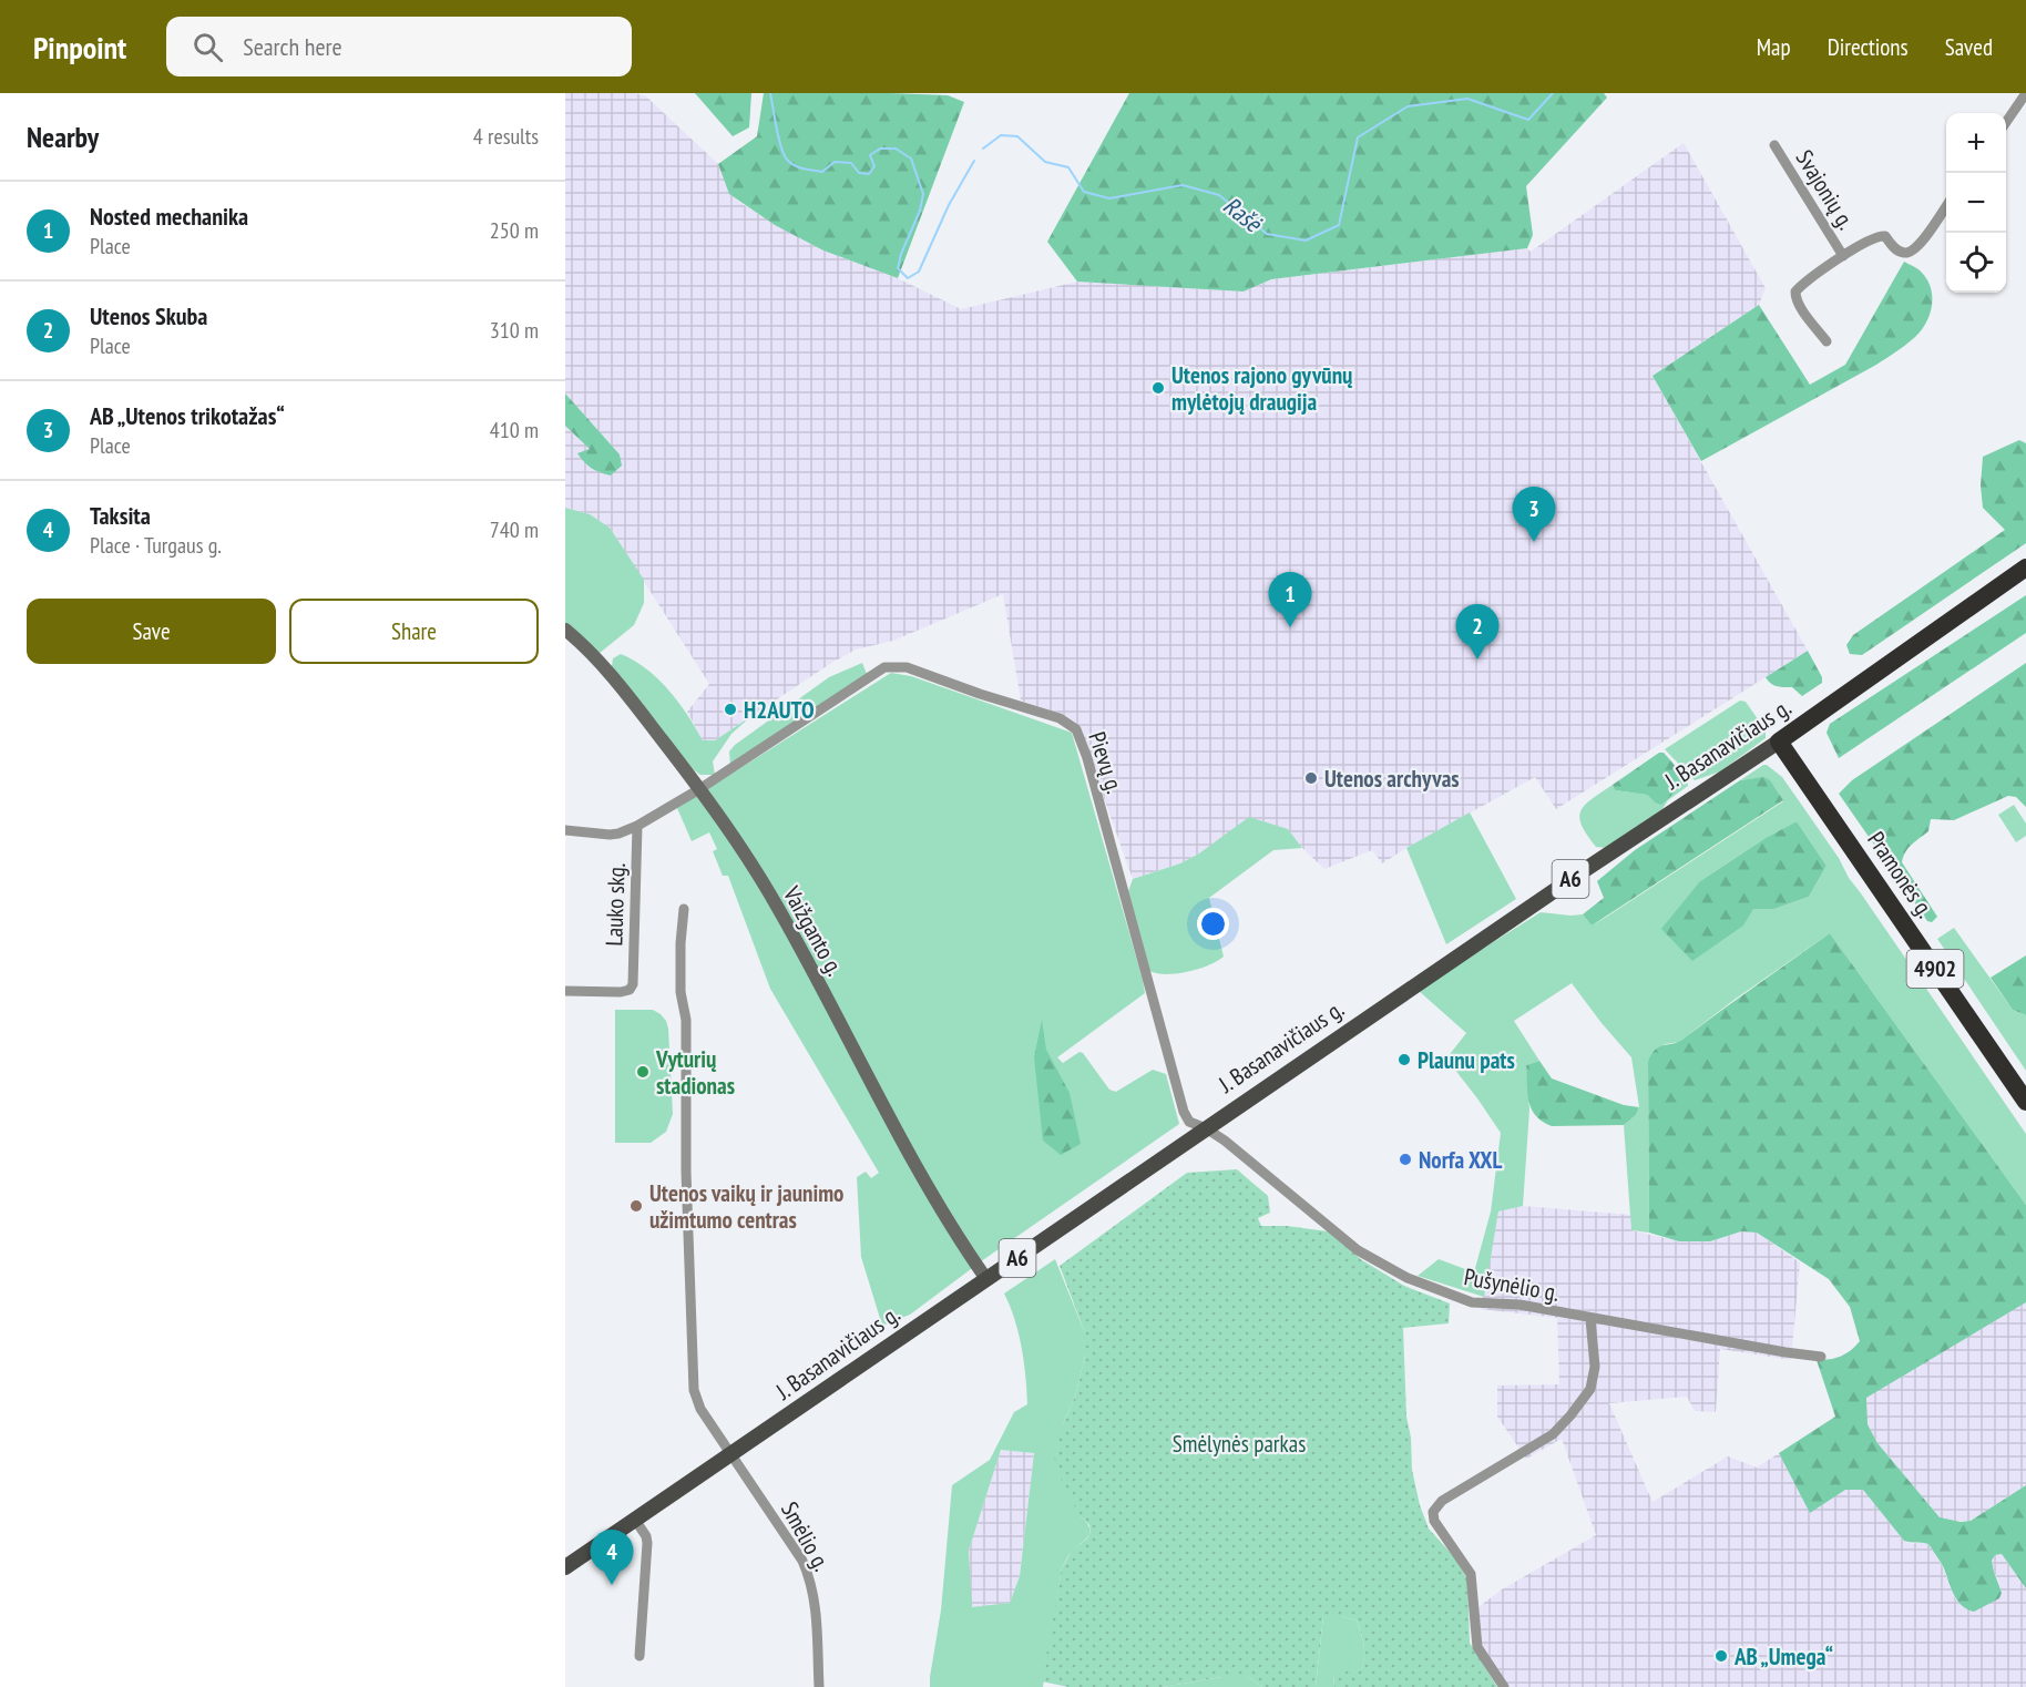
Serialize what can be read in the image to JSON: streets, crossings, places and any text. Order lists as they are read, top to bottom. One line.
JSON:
{"streets":{"highway":["J. Basanavičiaus g.","Pramonės g.","A6","4902"],"main road":["Vaižganto g."],"street":["Svajonių g.","Pievų g.","Lauko skg.","Pušynėlio g.","Smėlio g."]},"crossings":[["J. Basanavičiaus g.","Pievų g."],["J. Basanavičiaus g.","Pramonės g."],["J. Basanavičiaus g.","Vaižganto g."],["J. Basanavičiaus g.","Pušynėlio g."],["J. Basanavičiaus g.","Smėlio g."],["Pievų g.","Vaižganto g."],["Pievų g.","Pušynėlio g."]],"water":["Rašė"],"parks":["Smėlynės parkas"],"places":["Utenos rajono gyvūnų mylėtojų draugija","H2AUTO","Utenos archyvas","Plaunu pats","Vyturių stadionas","Norfa XXL","Utenos vaikų ir jaunimo užimtumo centras","AB „Umega“"],"page":{"header":"Pinpoint","search":"Search here","nav":["Map","Directions","Saved"],"heading":["Nearby","4 results"],"map_buttons":["+","−"],"list":[{"mark":"1","name":"Nosted mechanika","note":"Place","value":"250 m"},{"mark":"2","name":"Utenos Skuba","note":"Place","value":"310 m"},{"mark":"3","name":"AB „Utenos trikotažas“","note":"Place","value":"410 m"},{"mark":"4","name":"Taksita","note":"Place · Turgaus g.","value":"740 m"}],"pins":["3","1","2","4"],"buttons":["Save","Share"]}}
